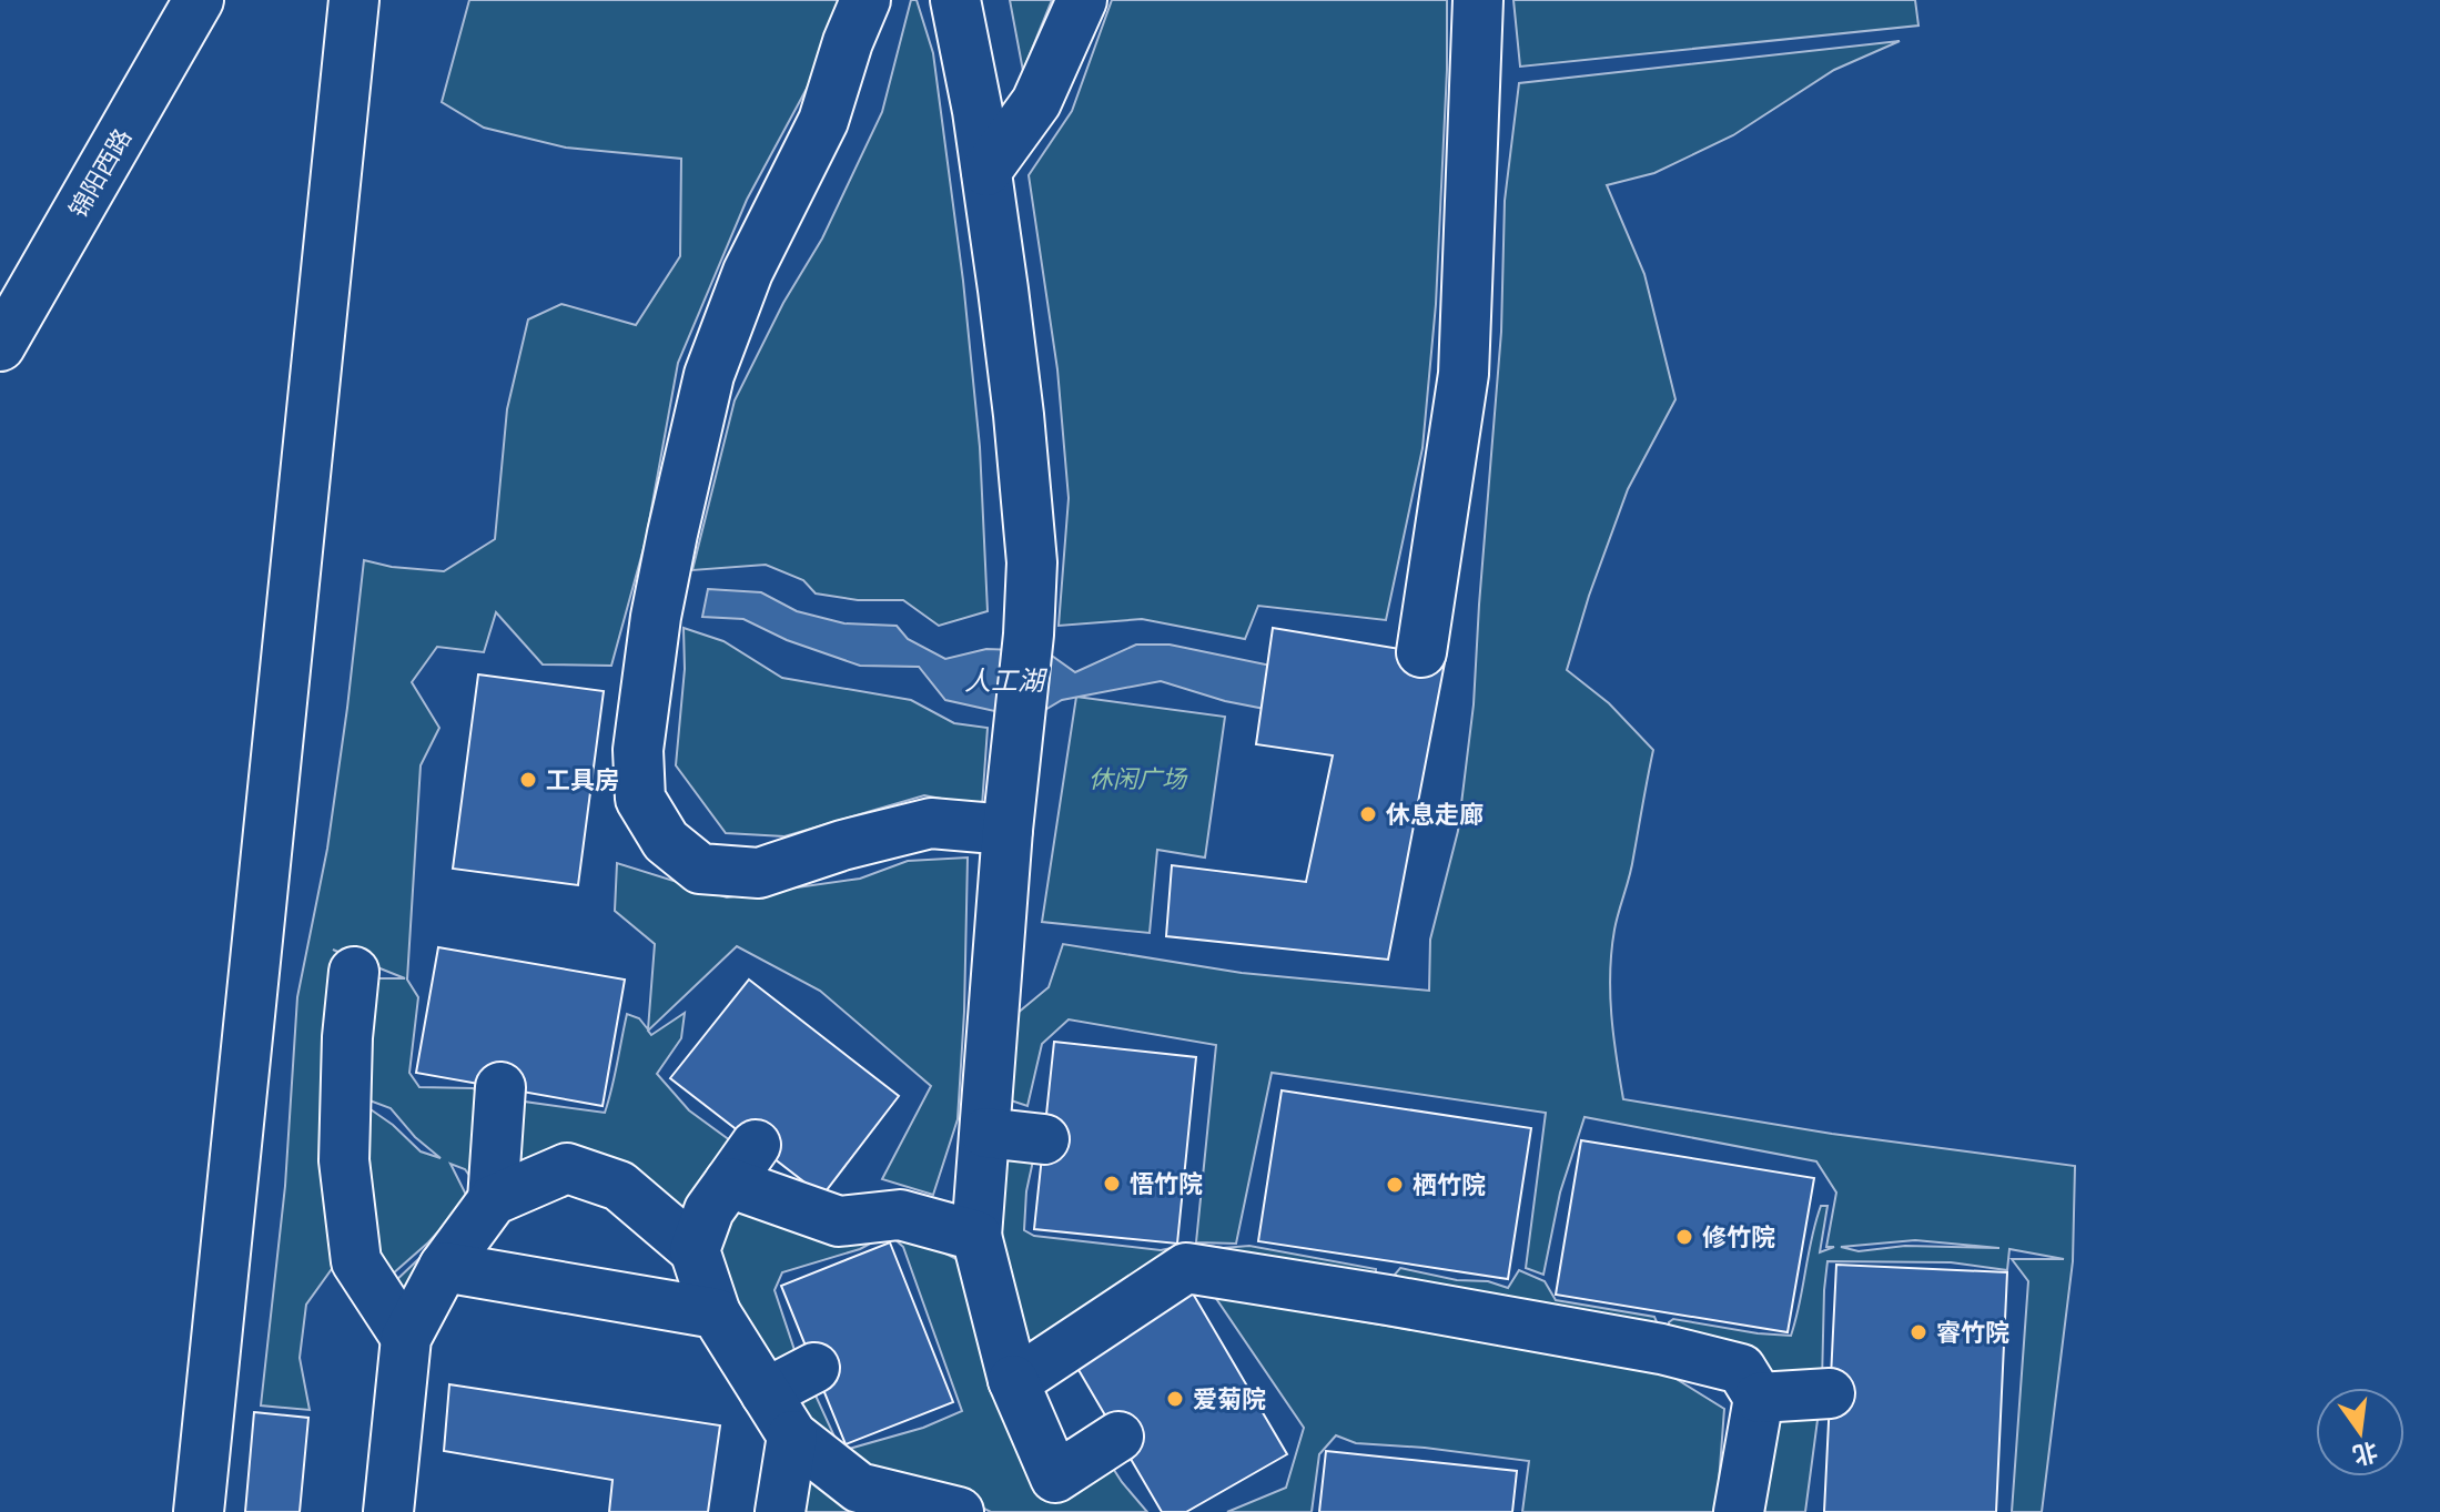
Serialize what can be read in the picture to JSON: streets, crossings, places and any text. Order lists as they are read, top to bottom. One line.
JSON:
{"streets":{"street":["锦阳西路"]},"water":["人工湖"],"parks":["休闲广场"],"places":["工具房","休息走廊","悟竹院","栖竹院","修竹院","睿竹院","爱菊院"],"north":"bottom"}
